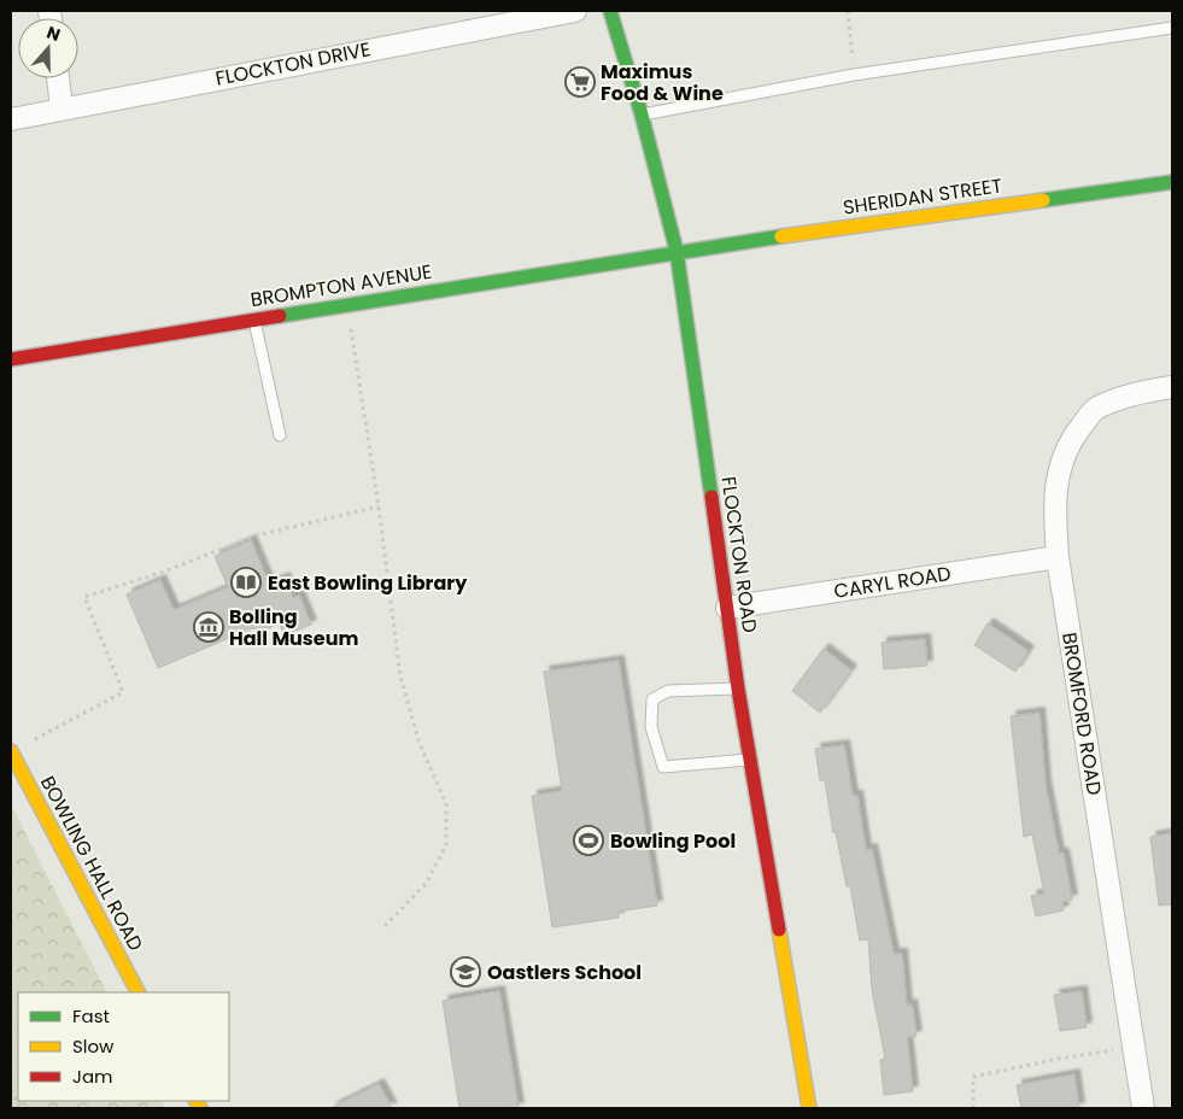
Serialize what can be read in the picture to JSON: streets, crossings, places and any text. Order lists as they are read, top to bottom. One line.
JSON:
{"streets":{"street":["FLOCKTON DRIVE","SHERIDAN STREET","BROMPTON AVENUE","FLOCKTON ROAD","CARYL ROAD","BROMFORD ROAD","BOWLING HALL ROAD"]},"crossings":[["SHERIDAN STREET","BROMPTON AVENUE"],["SHERIDAN STREET","FLOCKTON ROAD"],["BROMPTON AVENUE","FLOCKTON ROAD"],["FLOCKTON ROAD","CARYL ROAD"],["CARYL ROAD","BROMFORD ROAD"]],"places":{"supermarket":["Maximus Food & Wine"],"library":["East Bowling Library"],"museum":["Bolling Hall Museum"],"sports":["Bowling Pool"],"school or university":["Oastlers School"]},"legend":["Fast","Slow","Jam"],"north":"top"}
